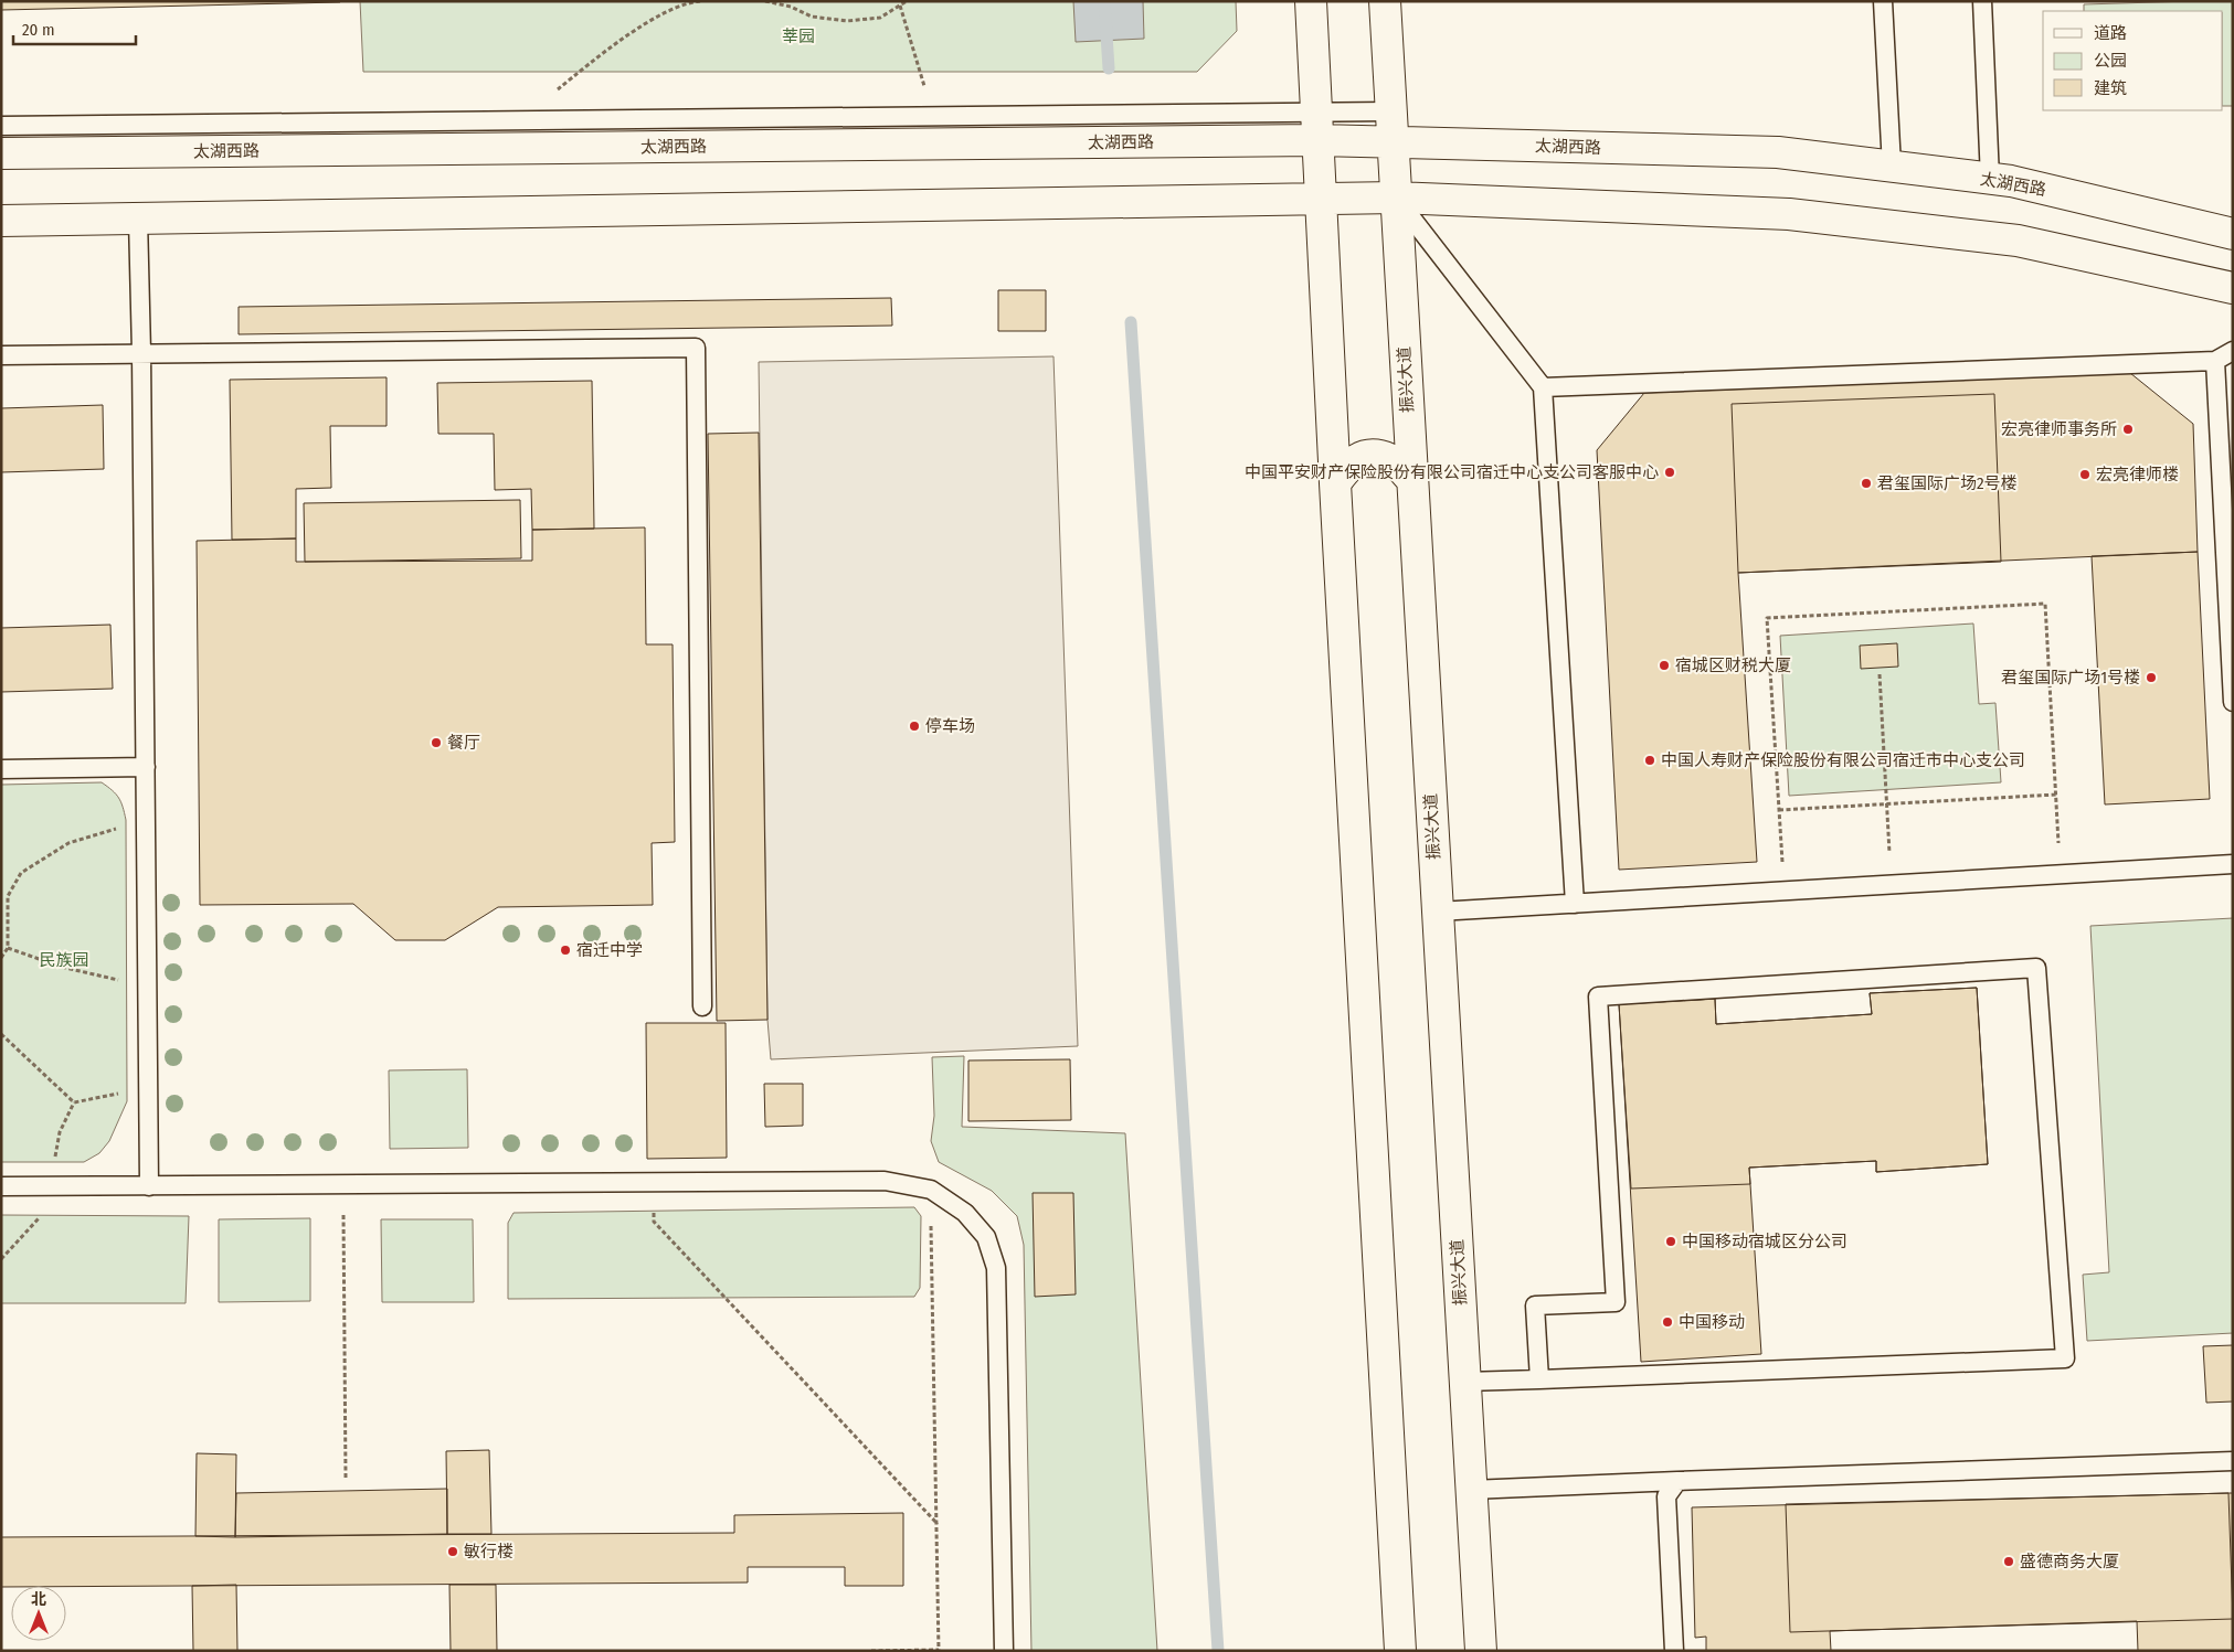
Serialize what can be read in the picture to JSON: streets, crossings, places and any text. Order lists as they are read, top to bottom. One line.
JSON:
{"streets":{"street":["太湖西路","振兴大道"]},"crossings":[["太湖西路","振兴大道"]],"parks":["莘园","民族园"],"places":["宏亮律师事务所","中国平安财产保险股份有限公司宿迁中心支公司客服中心","宏亮律师楼","君玺国际广场2号楼","宿城区财税大厦","君玺国际广场1号楼","停车场","餐厅","中国人寿财产保险股份有限公司宿迁市中心支公司","宿迁中学","中国移动宿城区分公司","中国移动","敏行楼","盛德商务大厦"],"legend":["道路","公园","建筑"],"scale_bar":"20 m","north":"top"}
